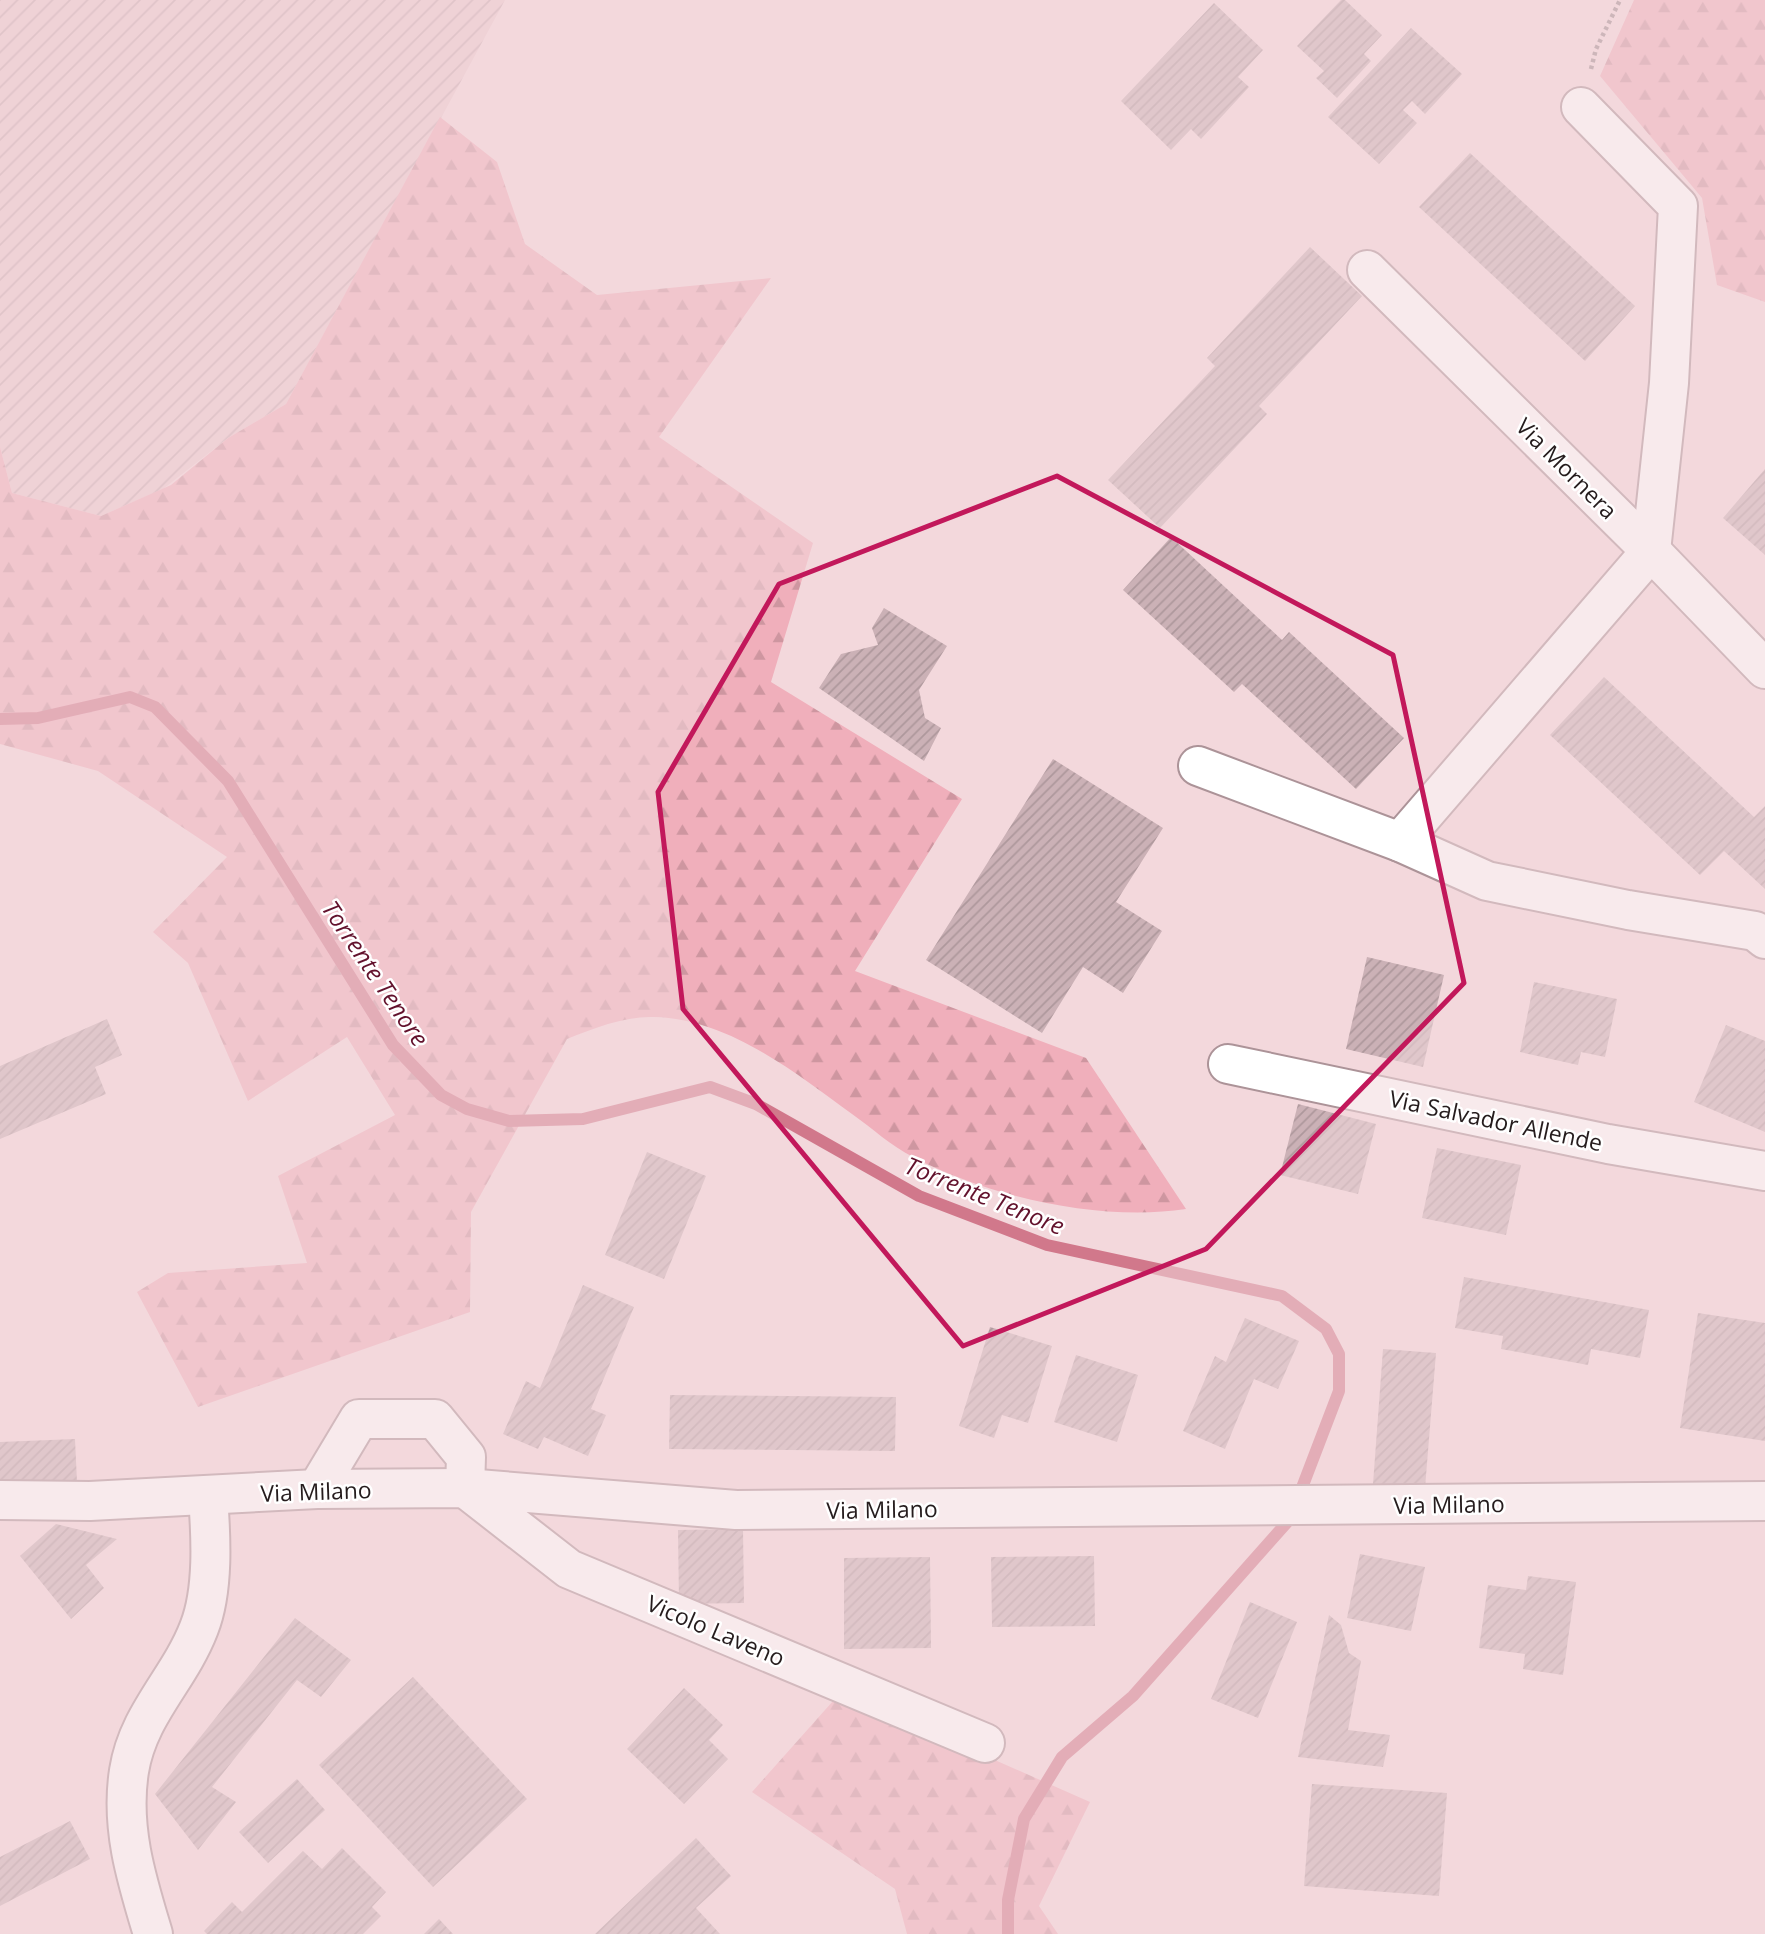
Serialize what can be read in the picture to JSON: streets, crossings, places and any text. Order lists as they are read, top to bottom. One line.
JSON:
{"streets":{"street":["Via Mornera","Via Salvador Allende","Via Milano","Vicolo Laveno"]},"crossings":[["Via Milano","Vicolo Laveno"]],"water":["Torrente Tenore"]}
